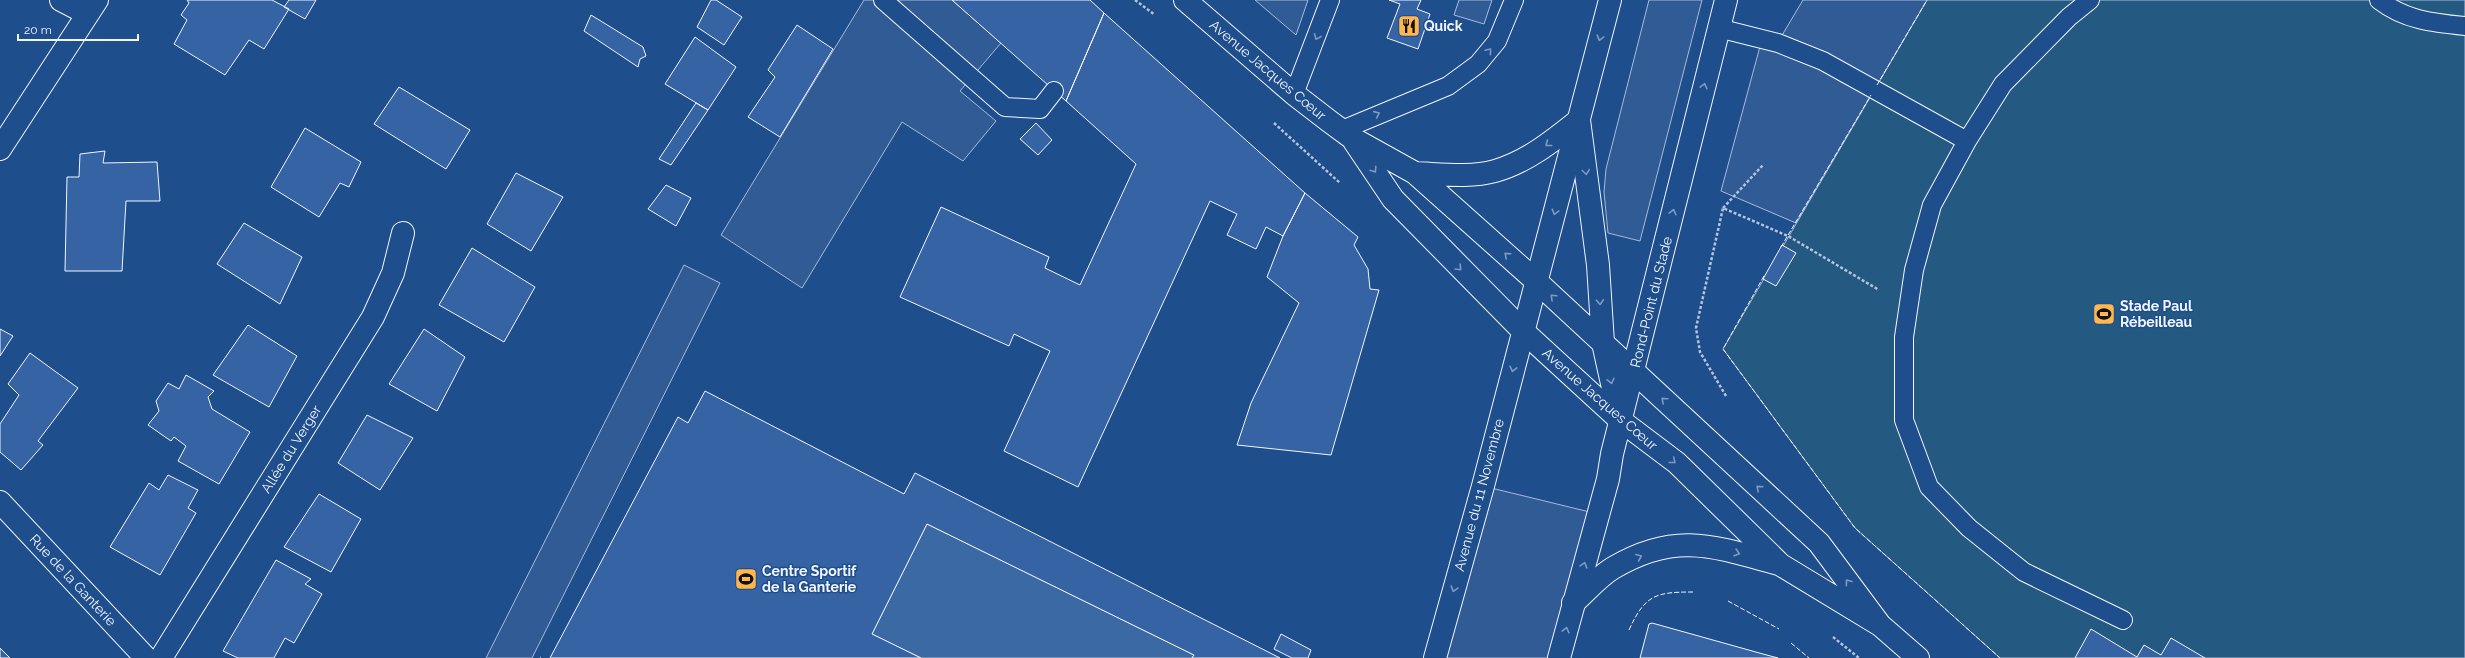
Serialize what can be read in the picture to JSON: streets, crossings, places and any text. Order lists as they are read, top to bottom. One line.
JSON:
{"streets":{"main road":["Avenue Jacques Cœur","Rond-Point du Stade","Allée du Verger","Avenue du 11 Novembre","Rue de la Ganterie"]},"crossings":[["Avenue Jacques Cœur","Rond-Point du Stade"],["Avenue Jacques Cœur","Avenue du 11 Novembre"]],"one_way":["Avenue du 11 Novembre"],"places":{"restaurant":["Quick"],"sports":["Stade Paul Rébeilleau","Centre Sportif de la Ganterie"]},"scale_bar":"20 m"}
